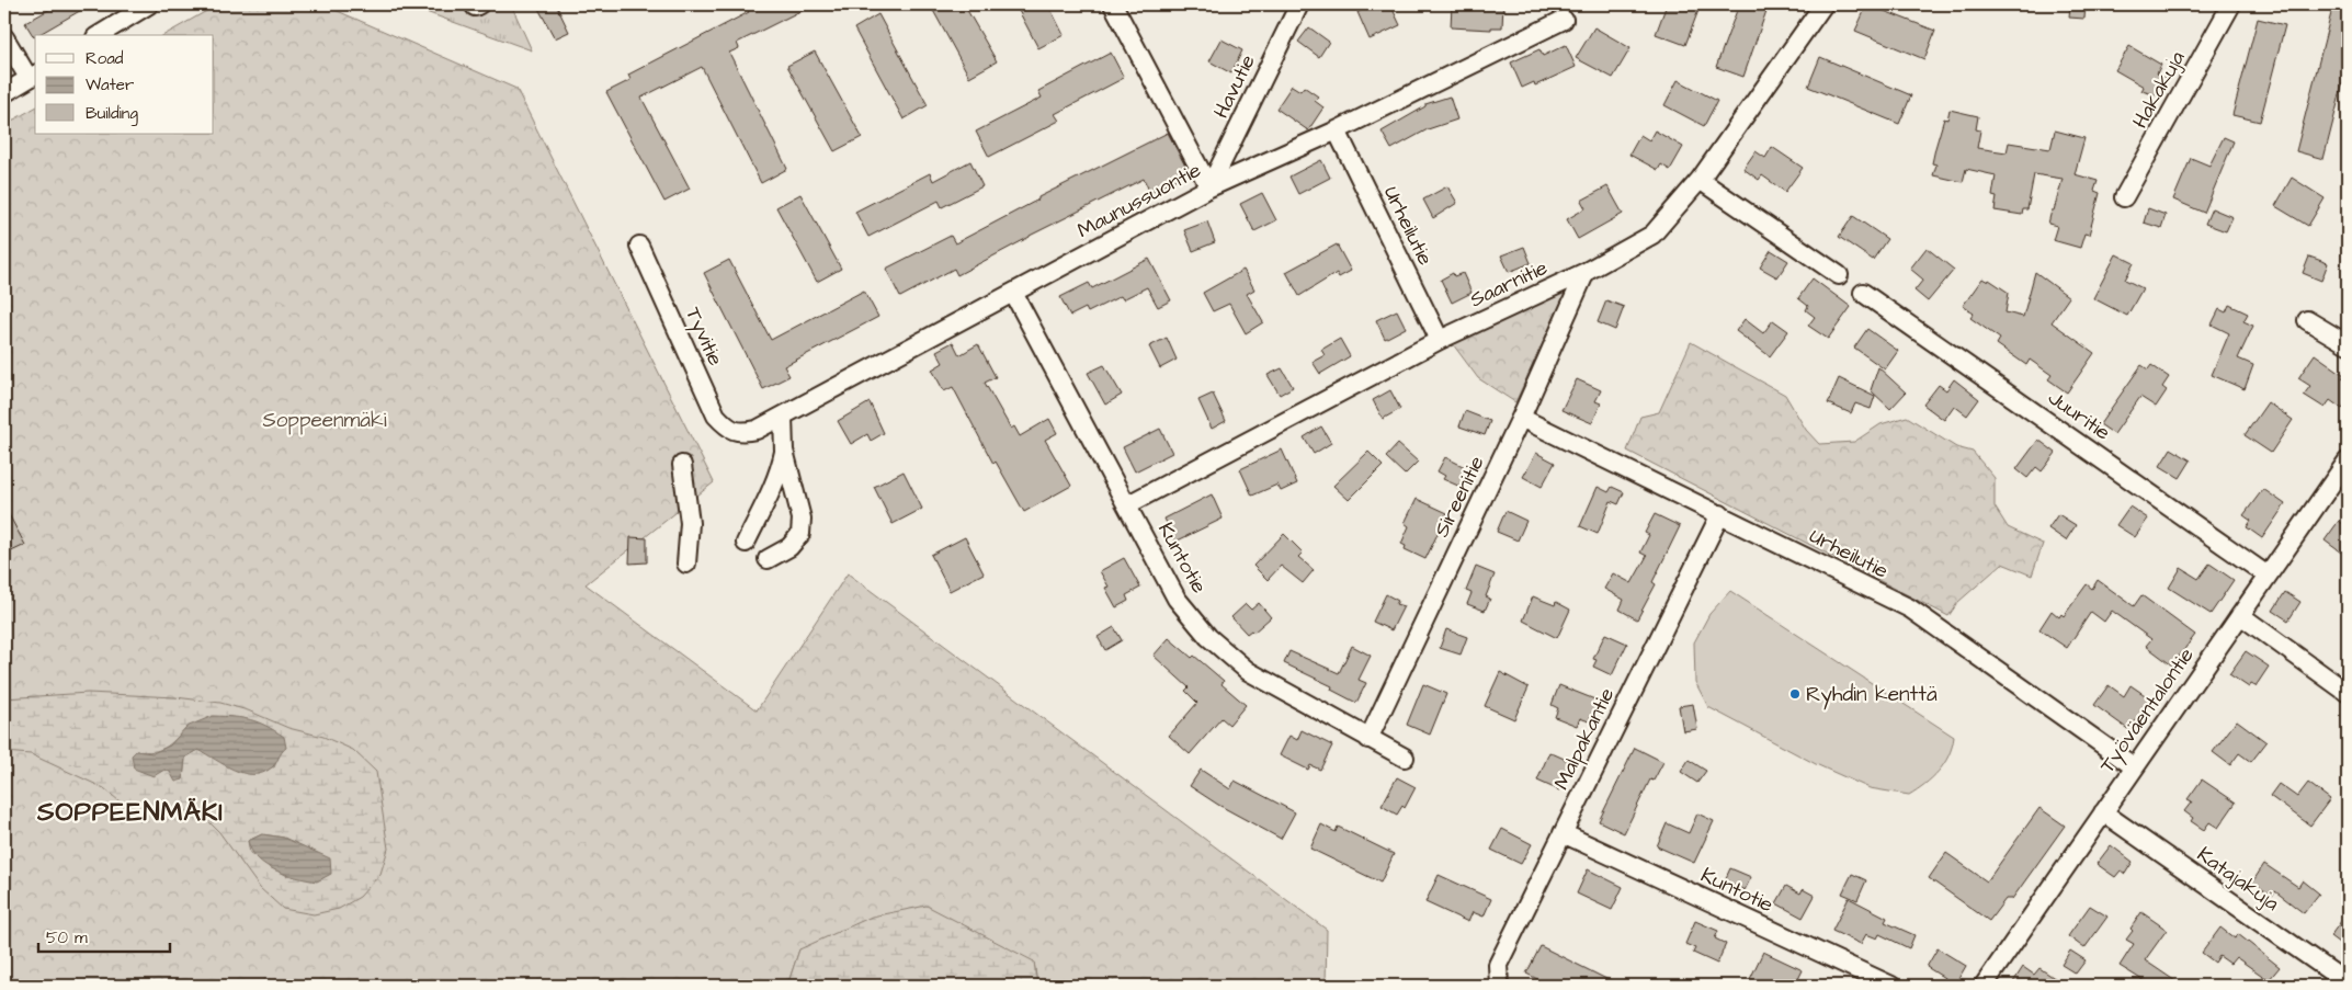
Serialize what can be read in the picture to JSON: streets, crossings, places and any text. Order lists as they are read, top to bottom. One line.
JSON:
{"streets":{"street":["Havutie","Hakakuja","Maunussuontie","Urheilutie","Saarnitie","Tyvitie","Juuritie","Sireenitie","Kuntotie","Työväentalontie","Malpakantie","Katajakuja"]},"crossings":[["Havutie","Maunussuontie"],["Maunussuontie","Urheilutie"],["Maunussuontie","Tyvitie"],["Maunussuontie","Kuntotie"],["Urheilutie","Saarnitie"],["Urheilutie","Sireenitie"],["Urheilutie","Työväentalontie"],["Urheilutie","Malpakantie"],["Saarnitie","Sireenitie"],["Saarnitie","Kuntotie"],["Juuritie","Työväentalontie"],["Sireenitie","Kuntotie"],["Kuntotie","Malpakantie"],["Työväentalontie","Katajakuja"]],"districts":["SOPPEENMÄKI"],"parks":["Soppeenmäki"],"places":["Ryhdin kenttä"],"legend":["Road","Water","Building"],"scale_bar":"50 m"}
